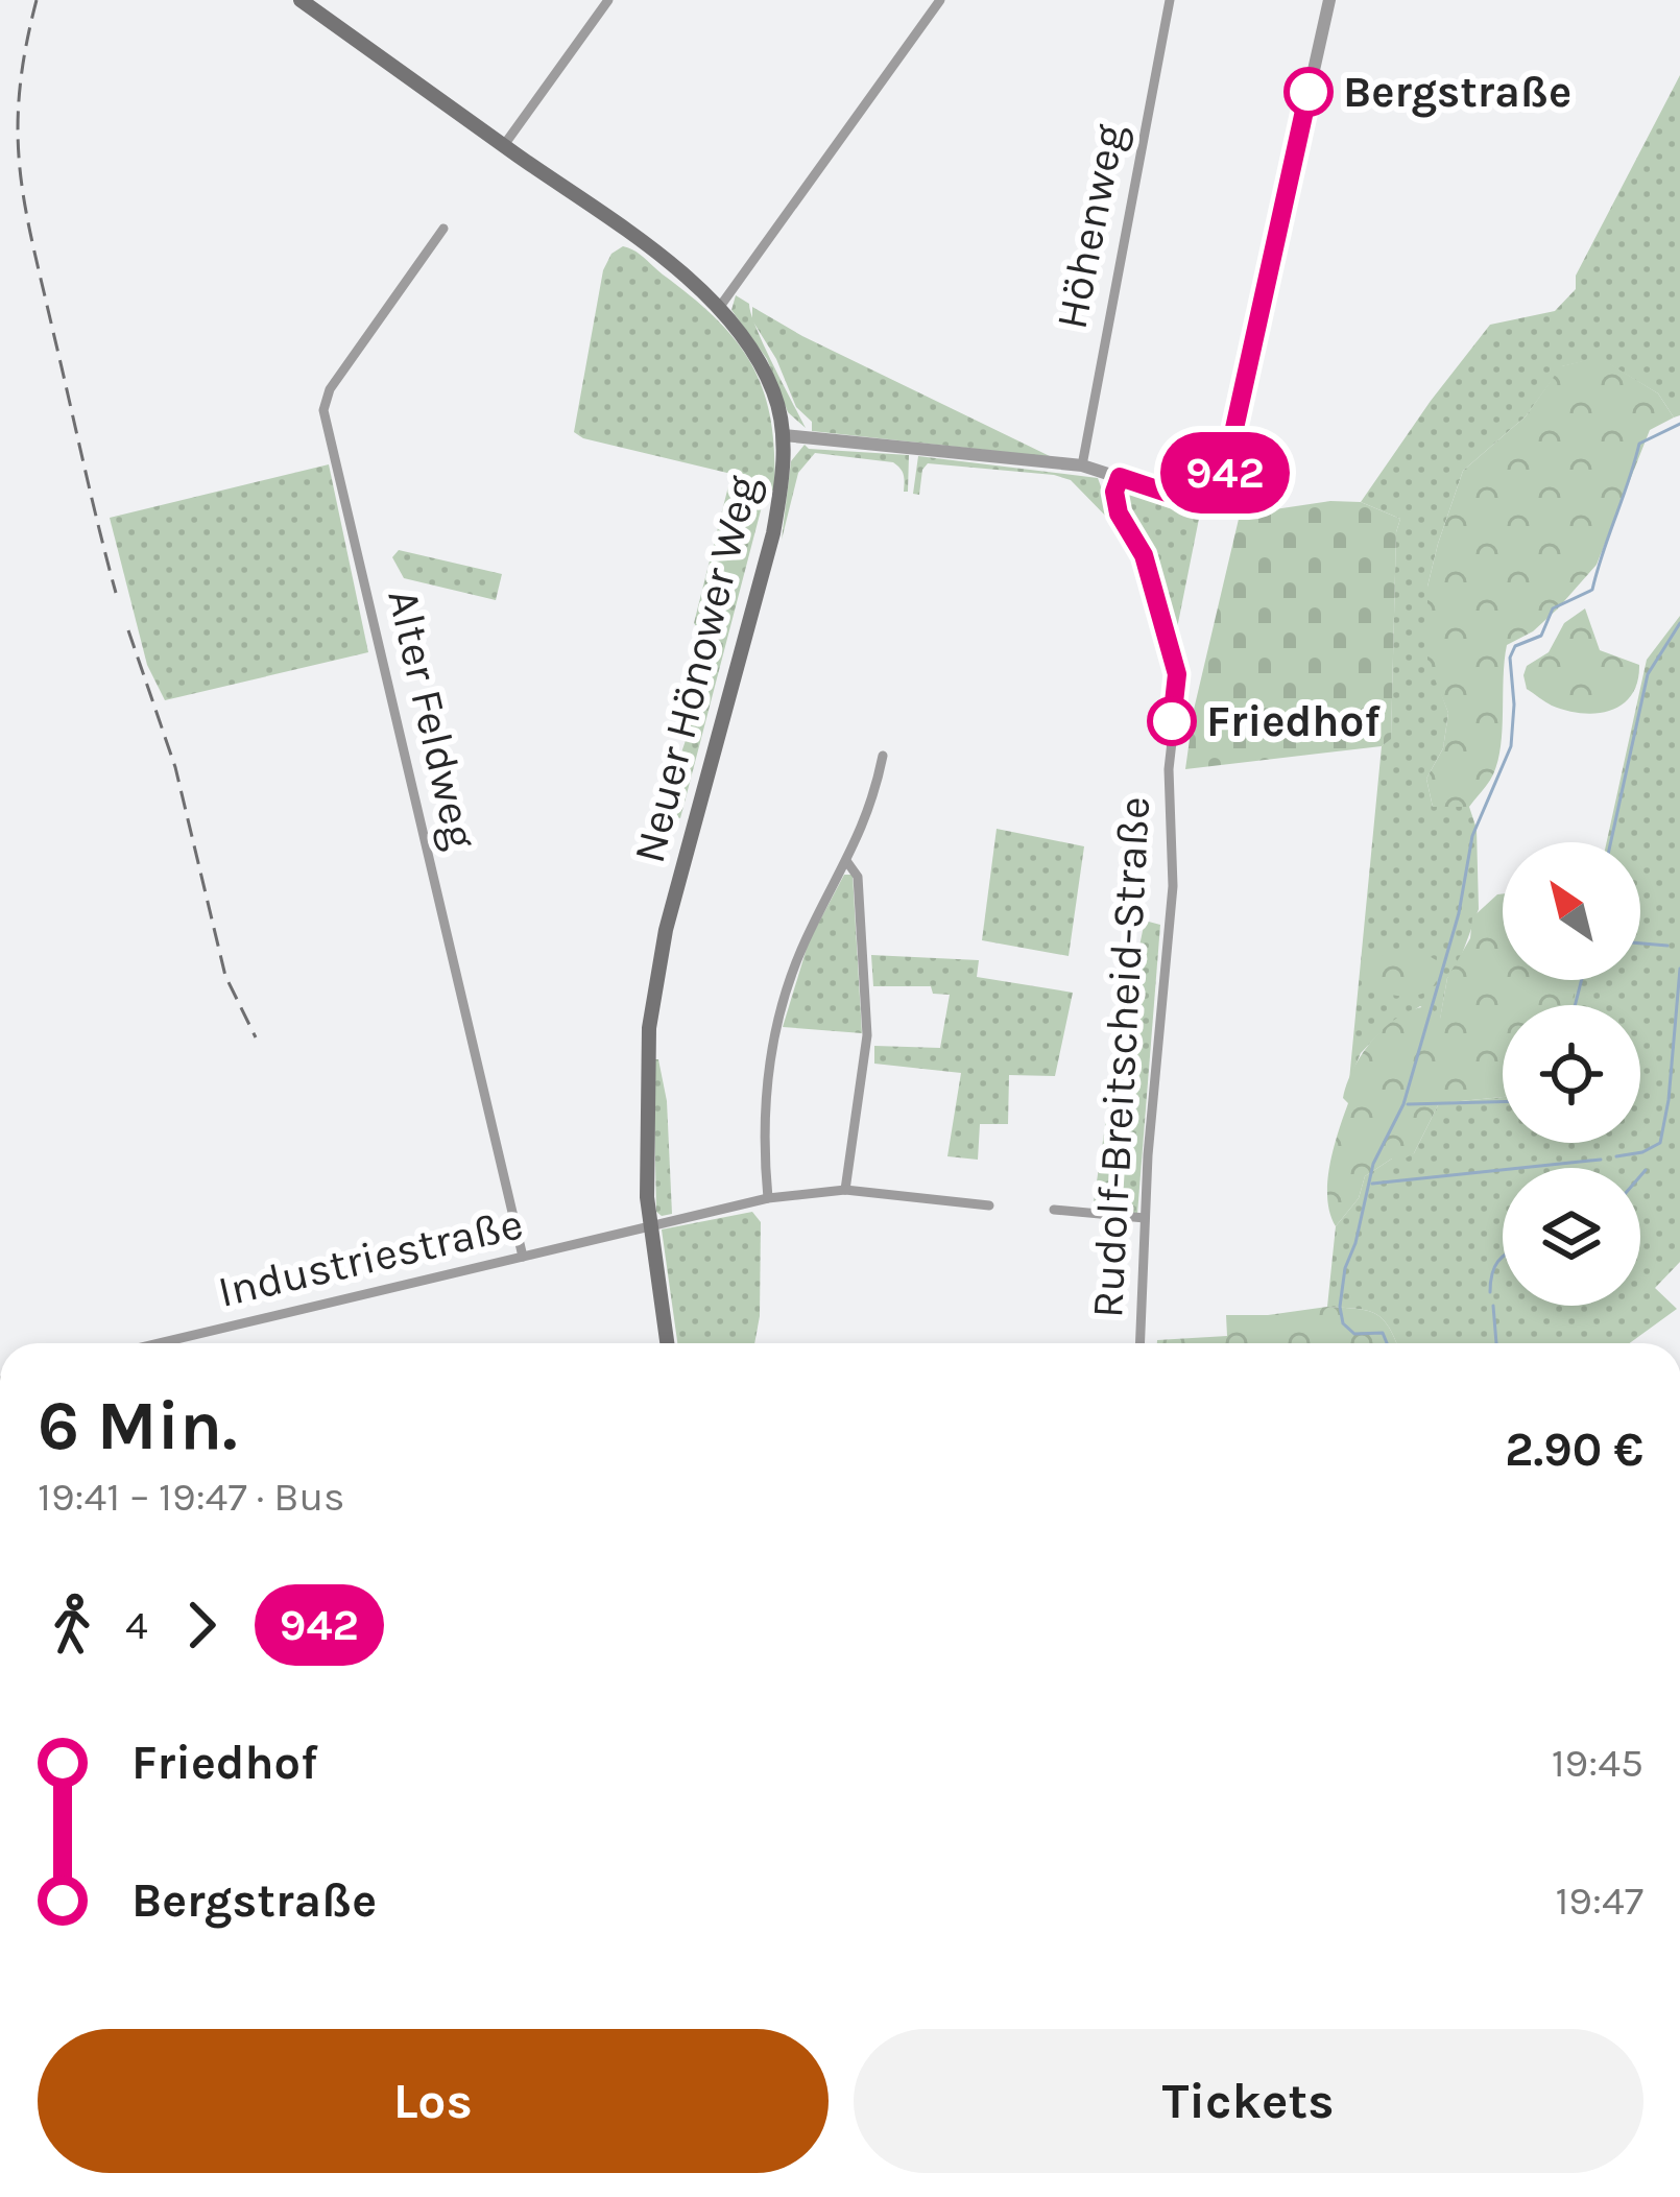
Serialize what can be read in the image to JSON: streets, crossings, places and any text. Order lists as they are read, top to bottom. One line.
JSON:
{"streets":{"main road":["Neuer Hönower Weg"],"street":["Höhenweg","Alter Feldweg","Rudolf-Breitscheid-Straße","Industriestraße"]},"crossings":[["Neuer Hönower Weg","Industriestraße"],["Alter Feldweg","Industriestraße"]],"places":["Bergstraße","Friedhof"],"lines":["bus line 942"],"north":"top left","page":{"on_map":"942","heading":["6 Min.","19:41 – 19:47 · Bus","2.90 €"],"legs":["4","942"],"list":[{"name":"Friedhof","value":"19:45"},{"name":"Bergstraße","value":"19:47"}],"buttons":["Los","Tickets"]}}
